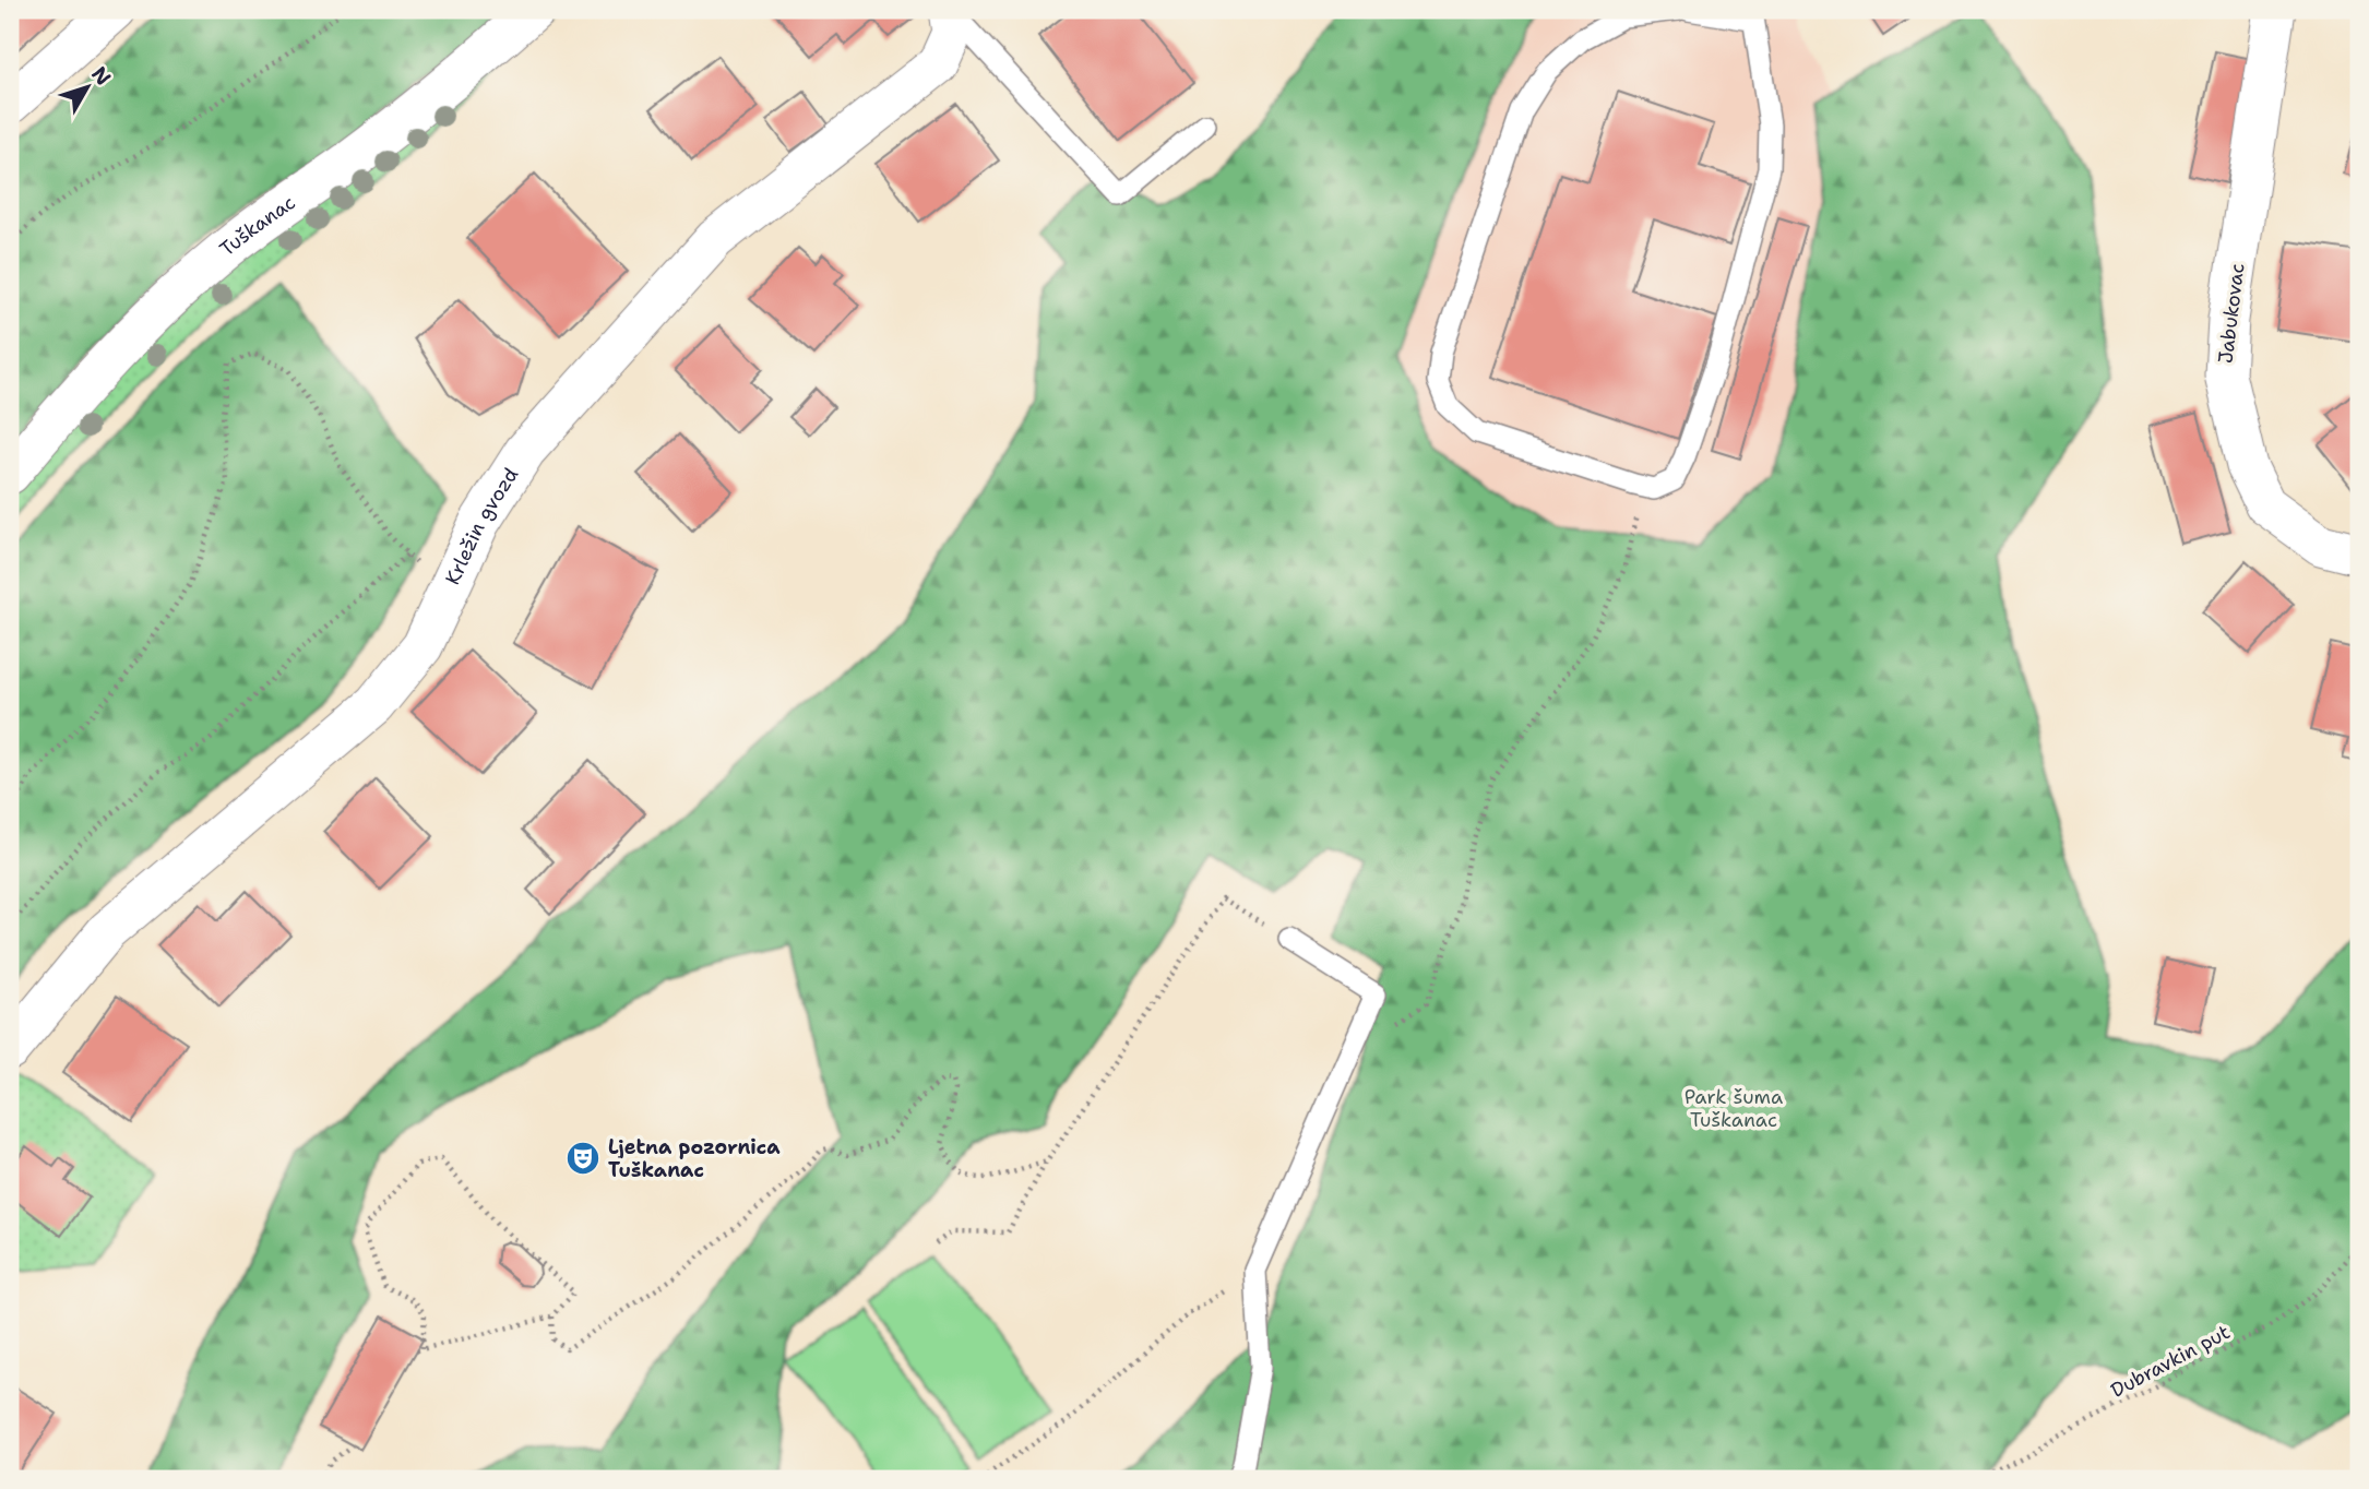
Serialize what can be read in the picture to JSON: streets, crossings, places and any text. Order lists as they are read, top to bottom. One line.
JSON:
{"streets":{"street":["Tuškanac","Jabukovac","Krležin gvozd"],"path":["Dubravkin put"]},"parks":["Park šuma Tuškanac"],"places":{"theatre":["Ljetna pozornica Tuškanac"]},"north":"top right"}
